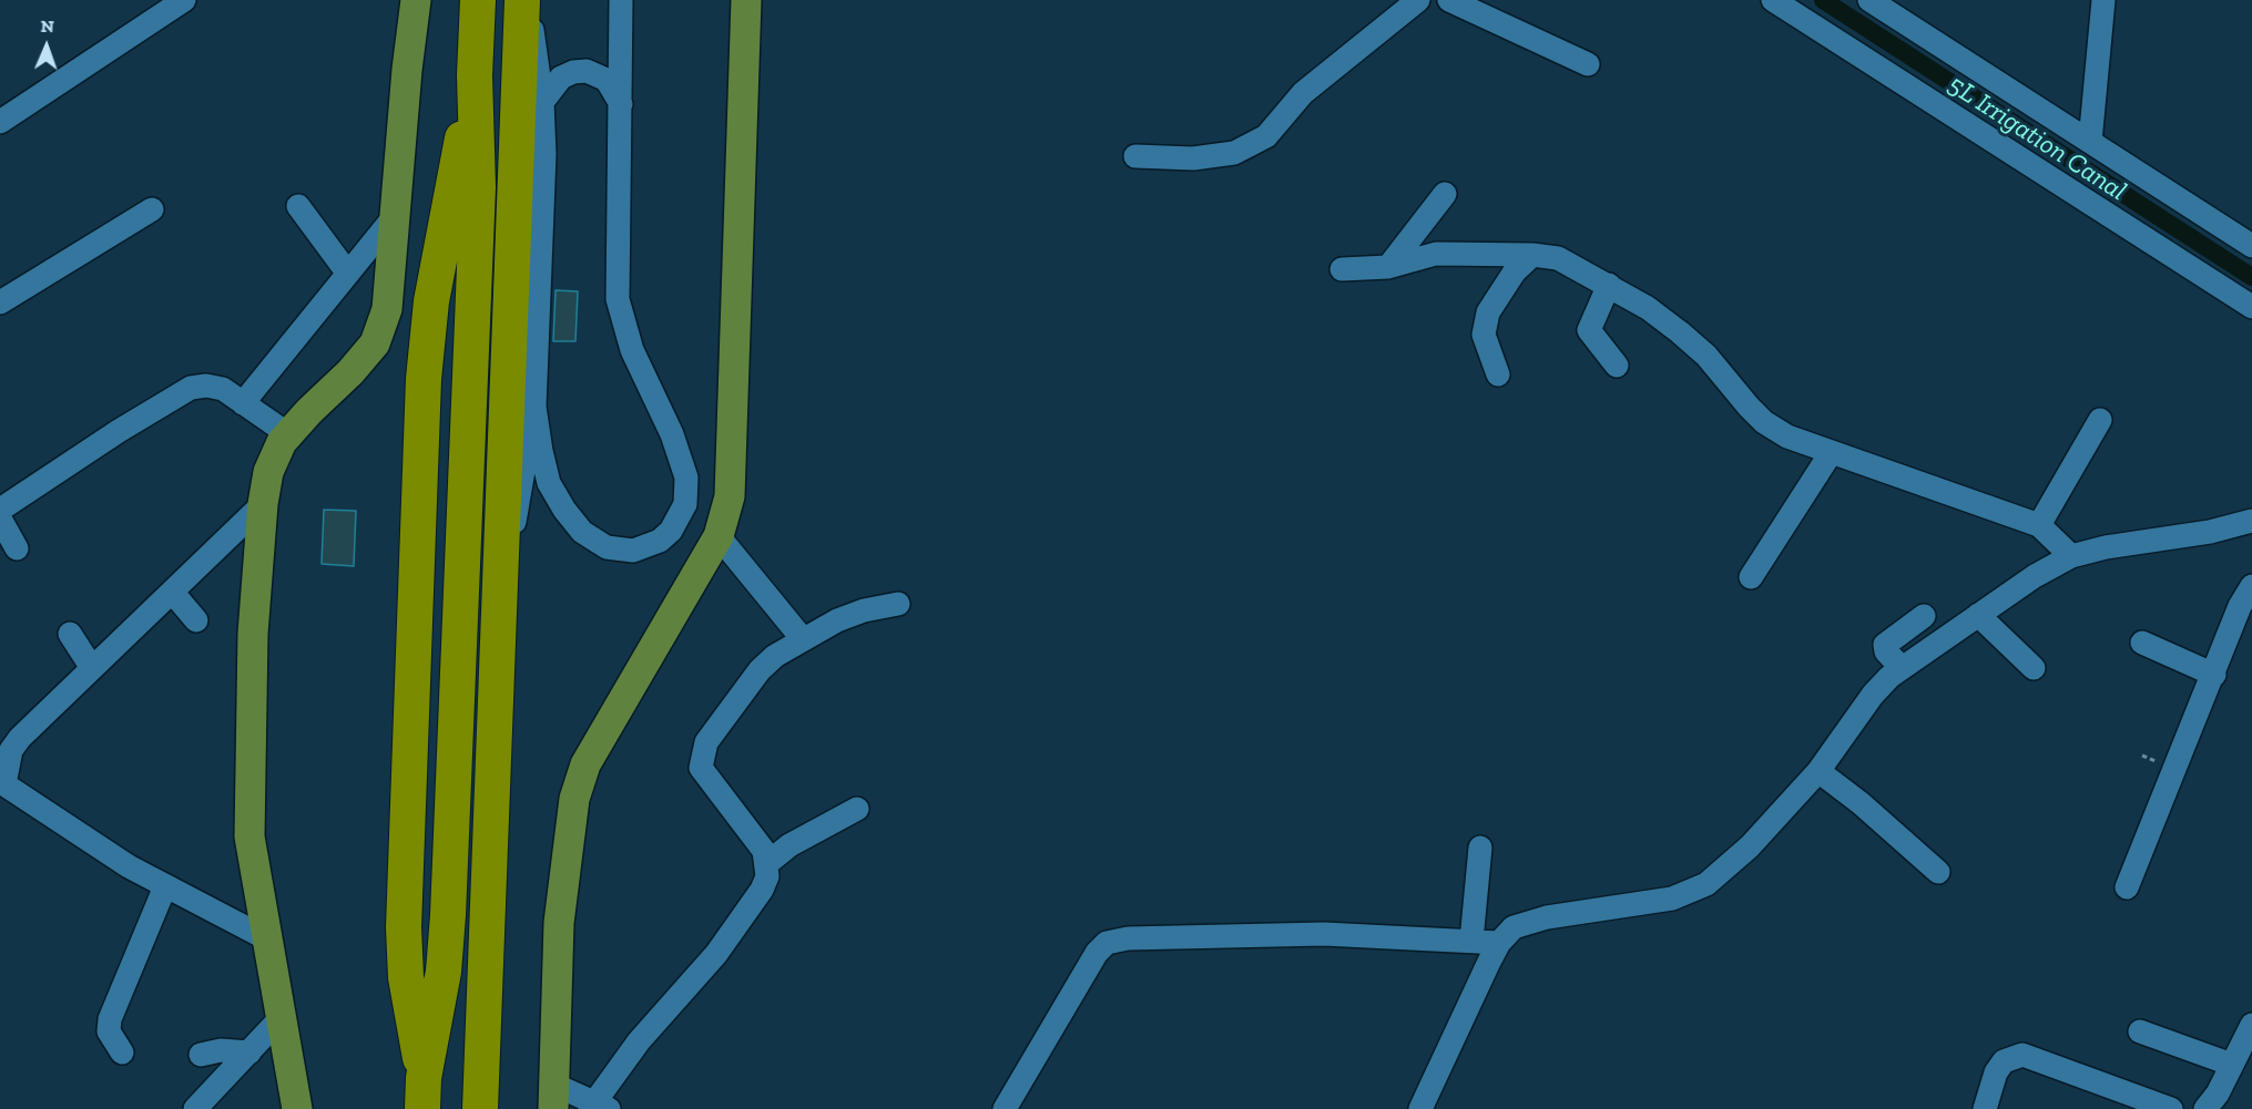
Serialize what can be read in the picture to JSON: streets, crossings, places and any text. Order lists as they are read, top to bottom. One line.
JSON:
{"water":["5L Irrigation Canal"],"north":"top"}
